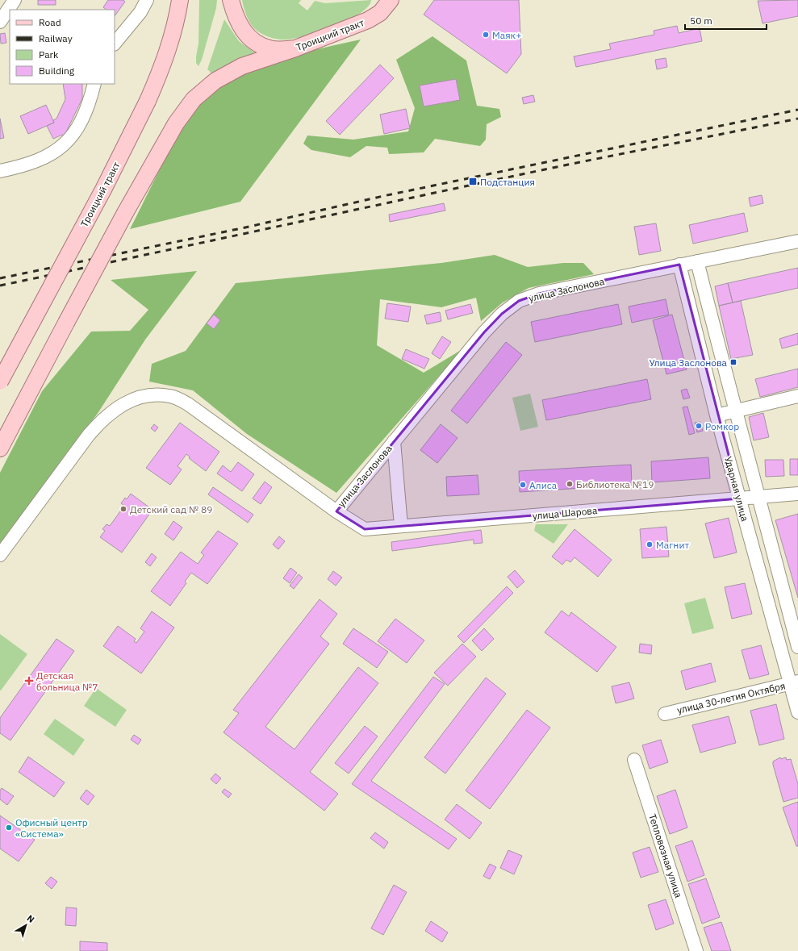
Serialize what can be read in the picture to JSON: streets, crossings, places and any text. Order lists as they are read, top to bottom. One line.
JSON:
{"streets":{"main road":["Троицкий тракт"],"street":["улица Заслонова","Ударная улица","улица Шарова","улица 30-летия Октября","Тепловозная улица"]},"crossings":[["улица Заслонова","Ударная улица"],["улица Заслонова","улица Шарова"],["Ударная улица","улица Шарова"],["Ударная улица","улица 30-летия Октября"]],"places":{"other":["Маяк+","Ромкор","Библиотека №19","Алиса","Детский сад № 89","Магнит","Офисный центр «Система»"],"transit":["Подстанция","Улица Заслонова"],"health":["Детская больница №7"]},"legend":["Road","Railway","Park","Building"],"scale_bar":"50 m","north":"top right"}
